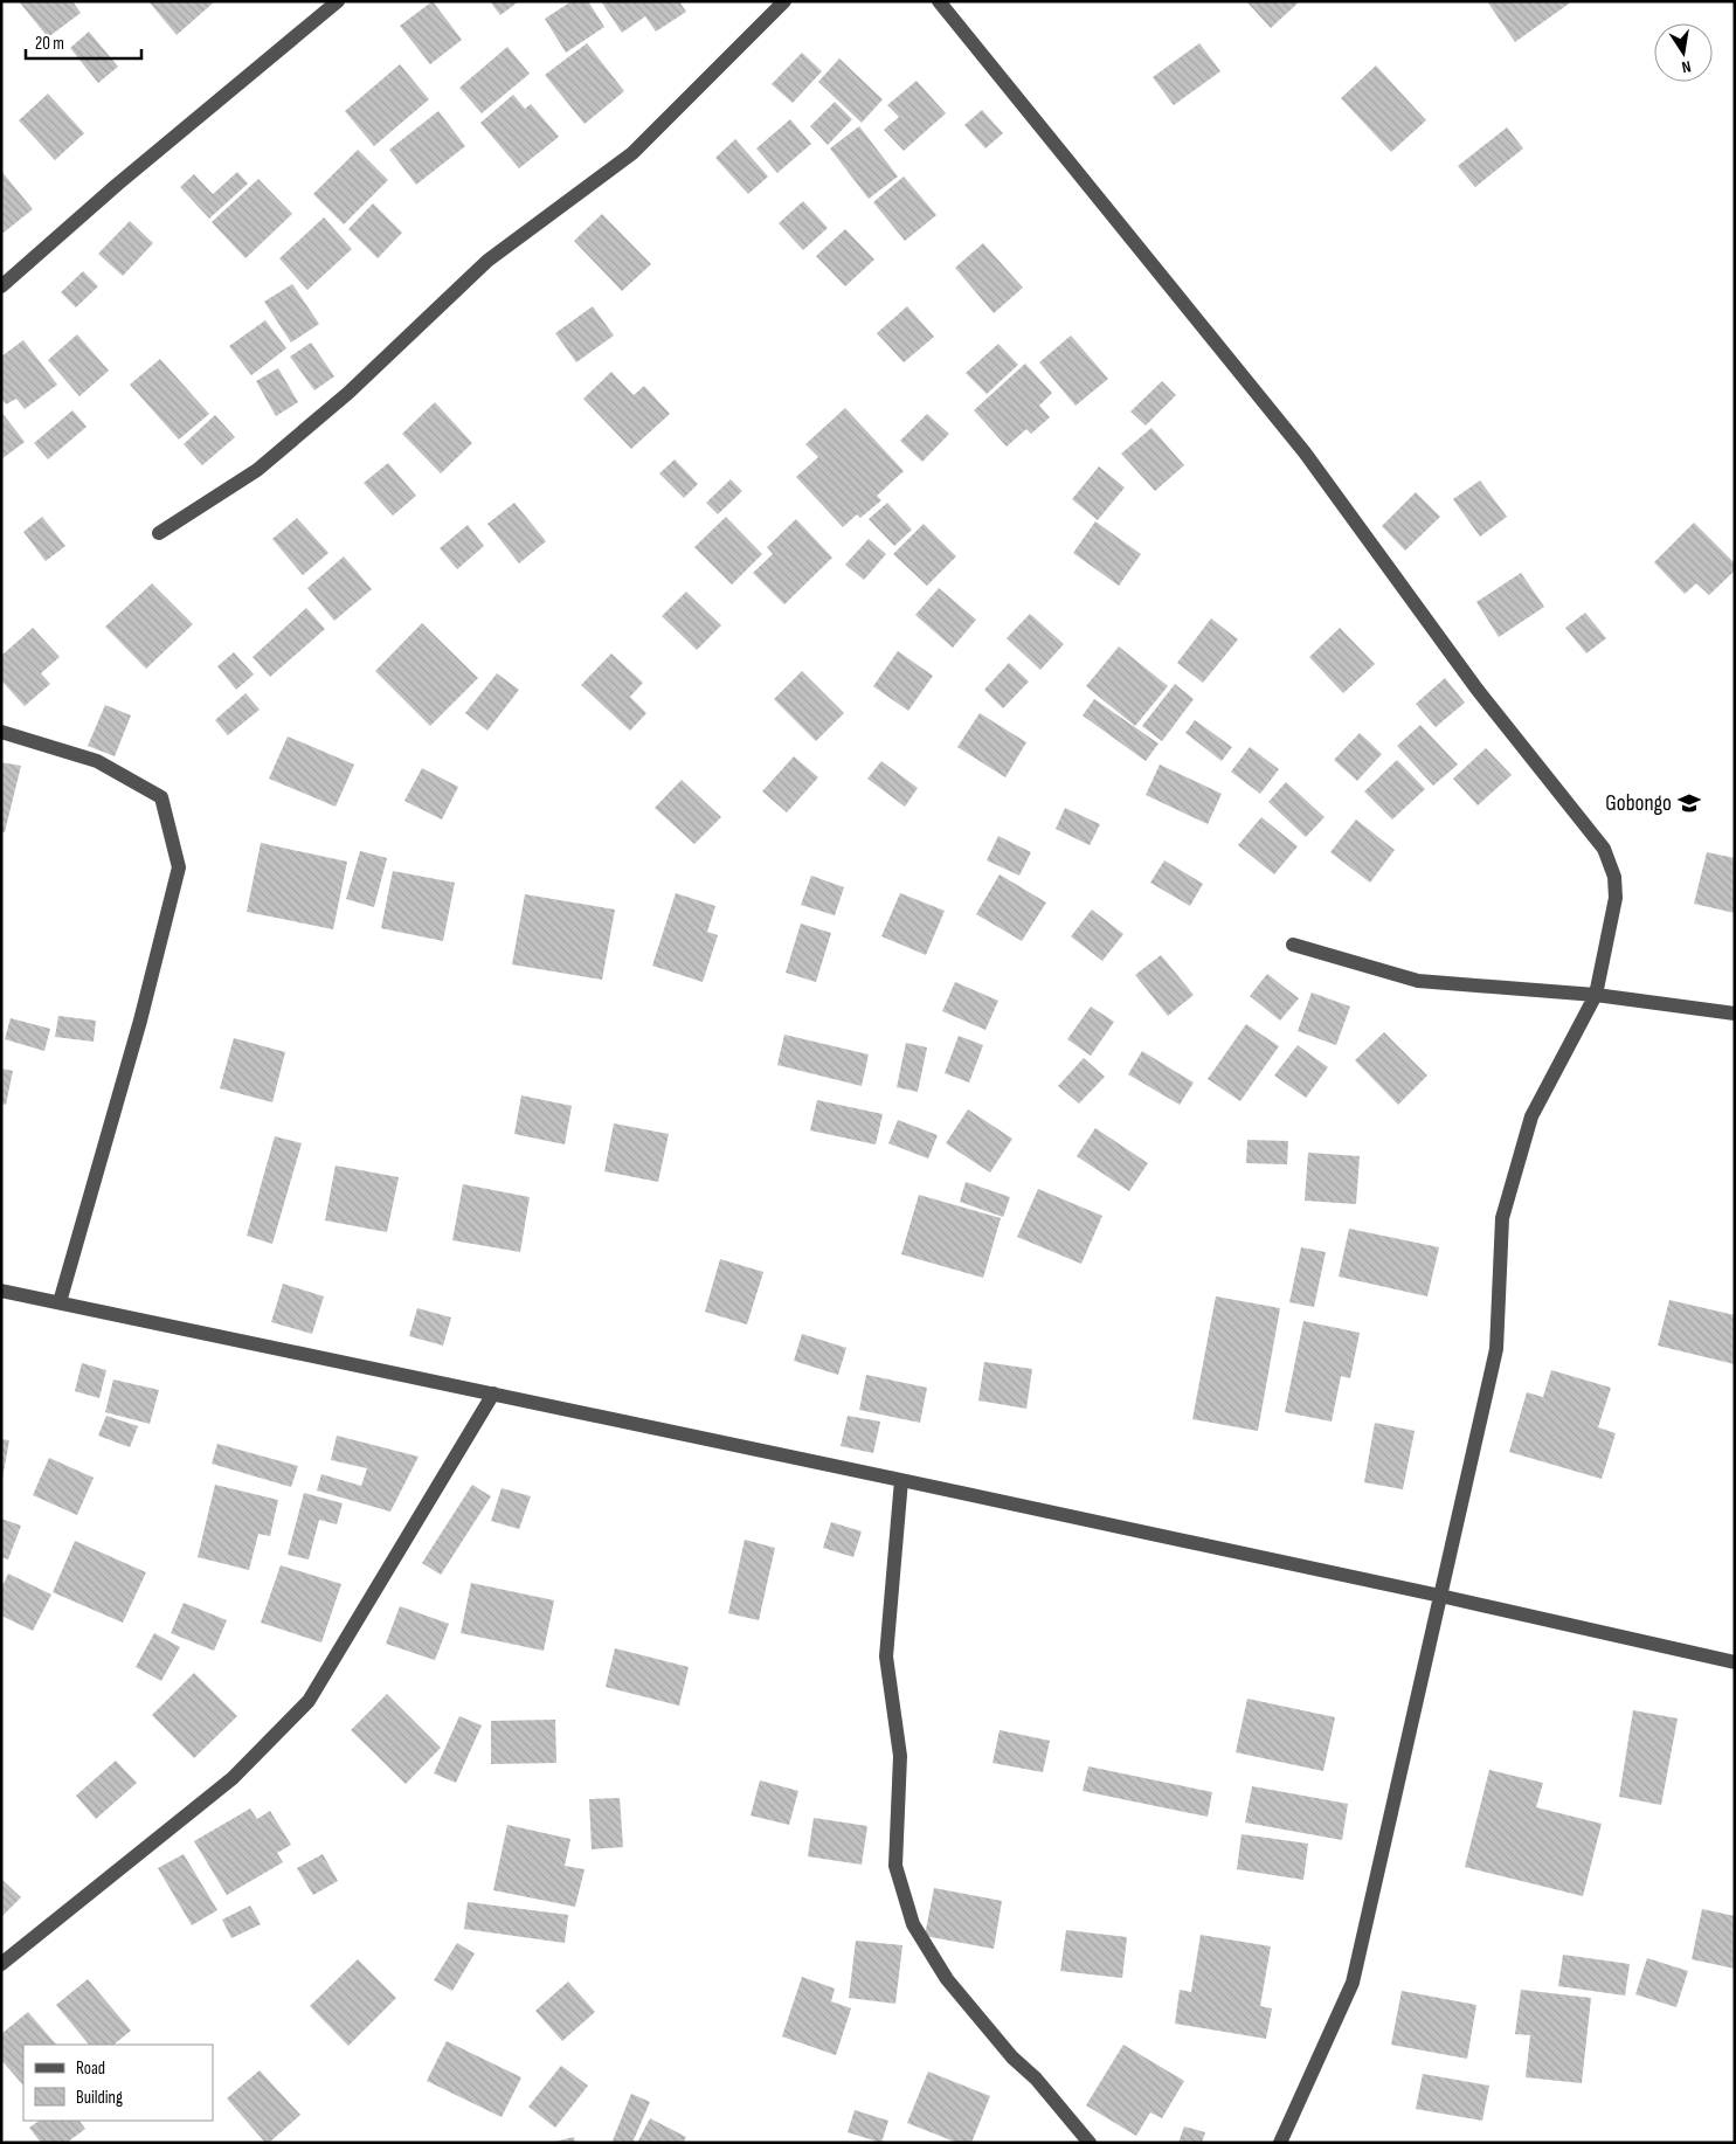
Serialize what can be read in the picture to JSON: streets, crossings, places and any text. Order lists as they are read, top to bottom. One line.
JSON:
{"places":{"school or university":["Gobongo"]},"legend":["Road","Building"],"scale_bar":"20 m","north":"bottom"}
